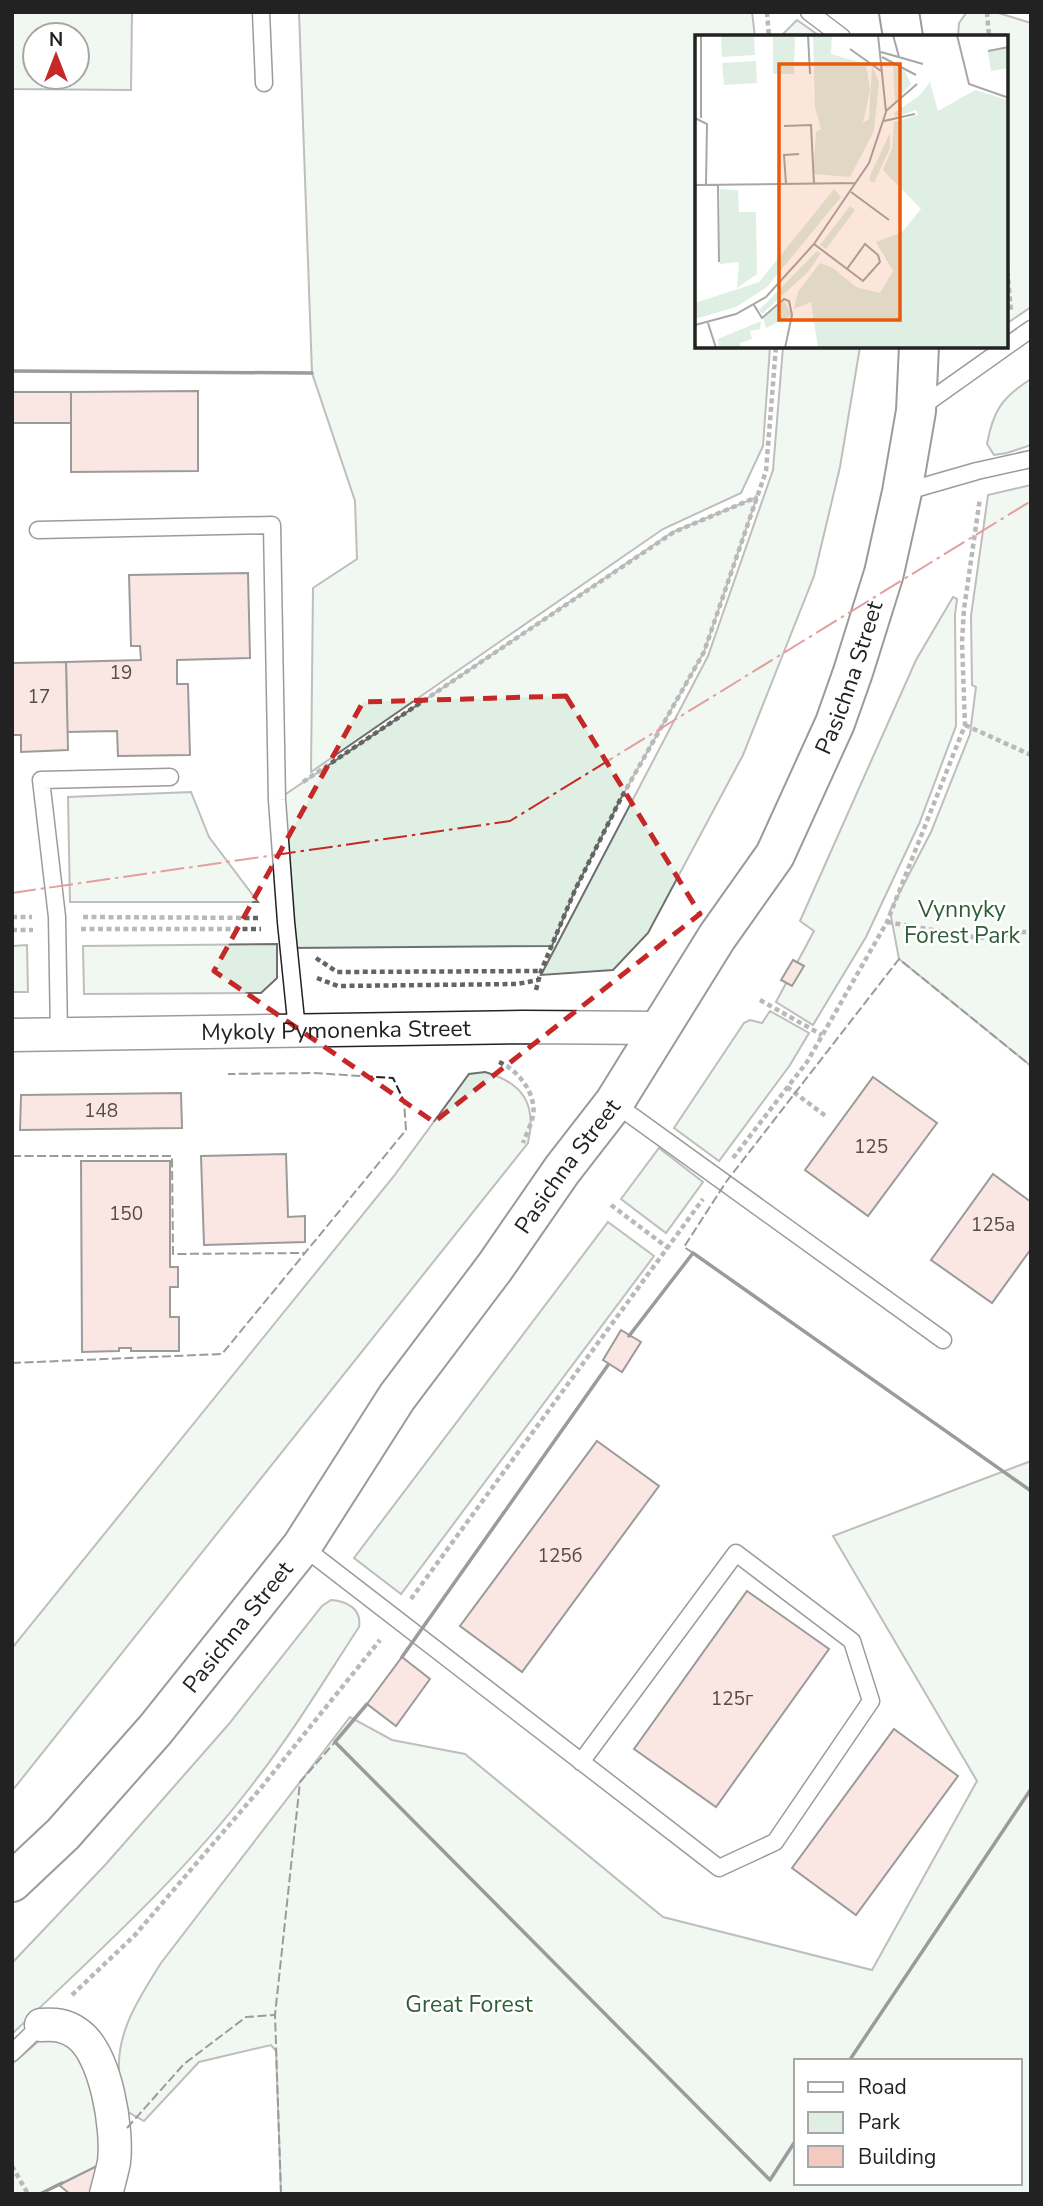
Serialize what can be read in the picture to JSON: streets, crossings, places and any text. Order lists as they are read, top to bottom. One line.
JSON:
{"streets":{"main road":["Pasichna Street"],"street":["Mykoly Pymonenka Street"]},"crossings":[["Pasichna Street","Mykoly Pymonenka Street"]],"parks":["Vynnyky Forest Park","Great Forest"],"house_numbers":["19","17","148","125","150","125а","125б","125г"],"legend":["Road","Park","Building"],"north":"top"}
